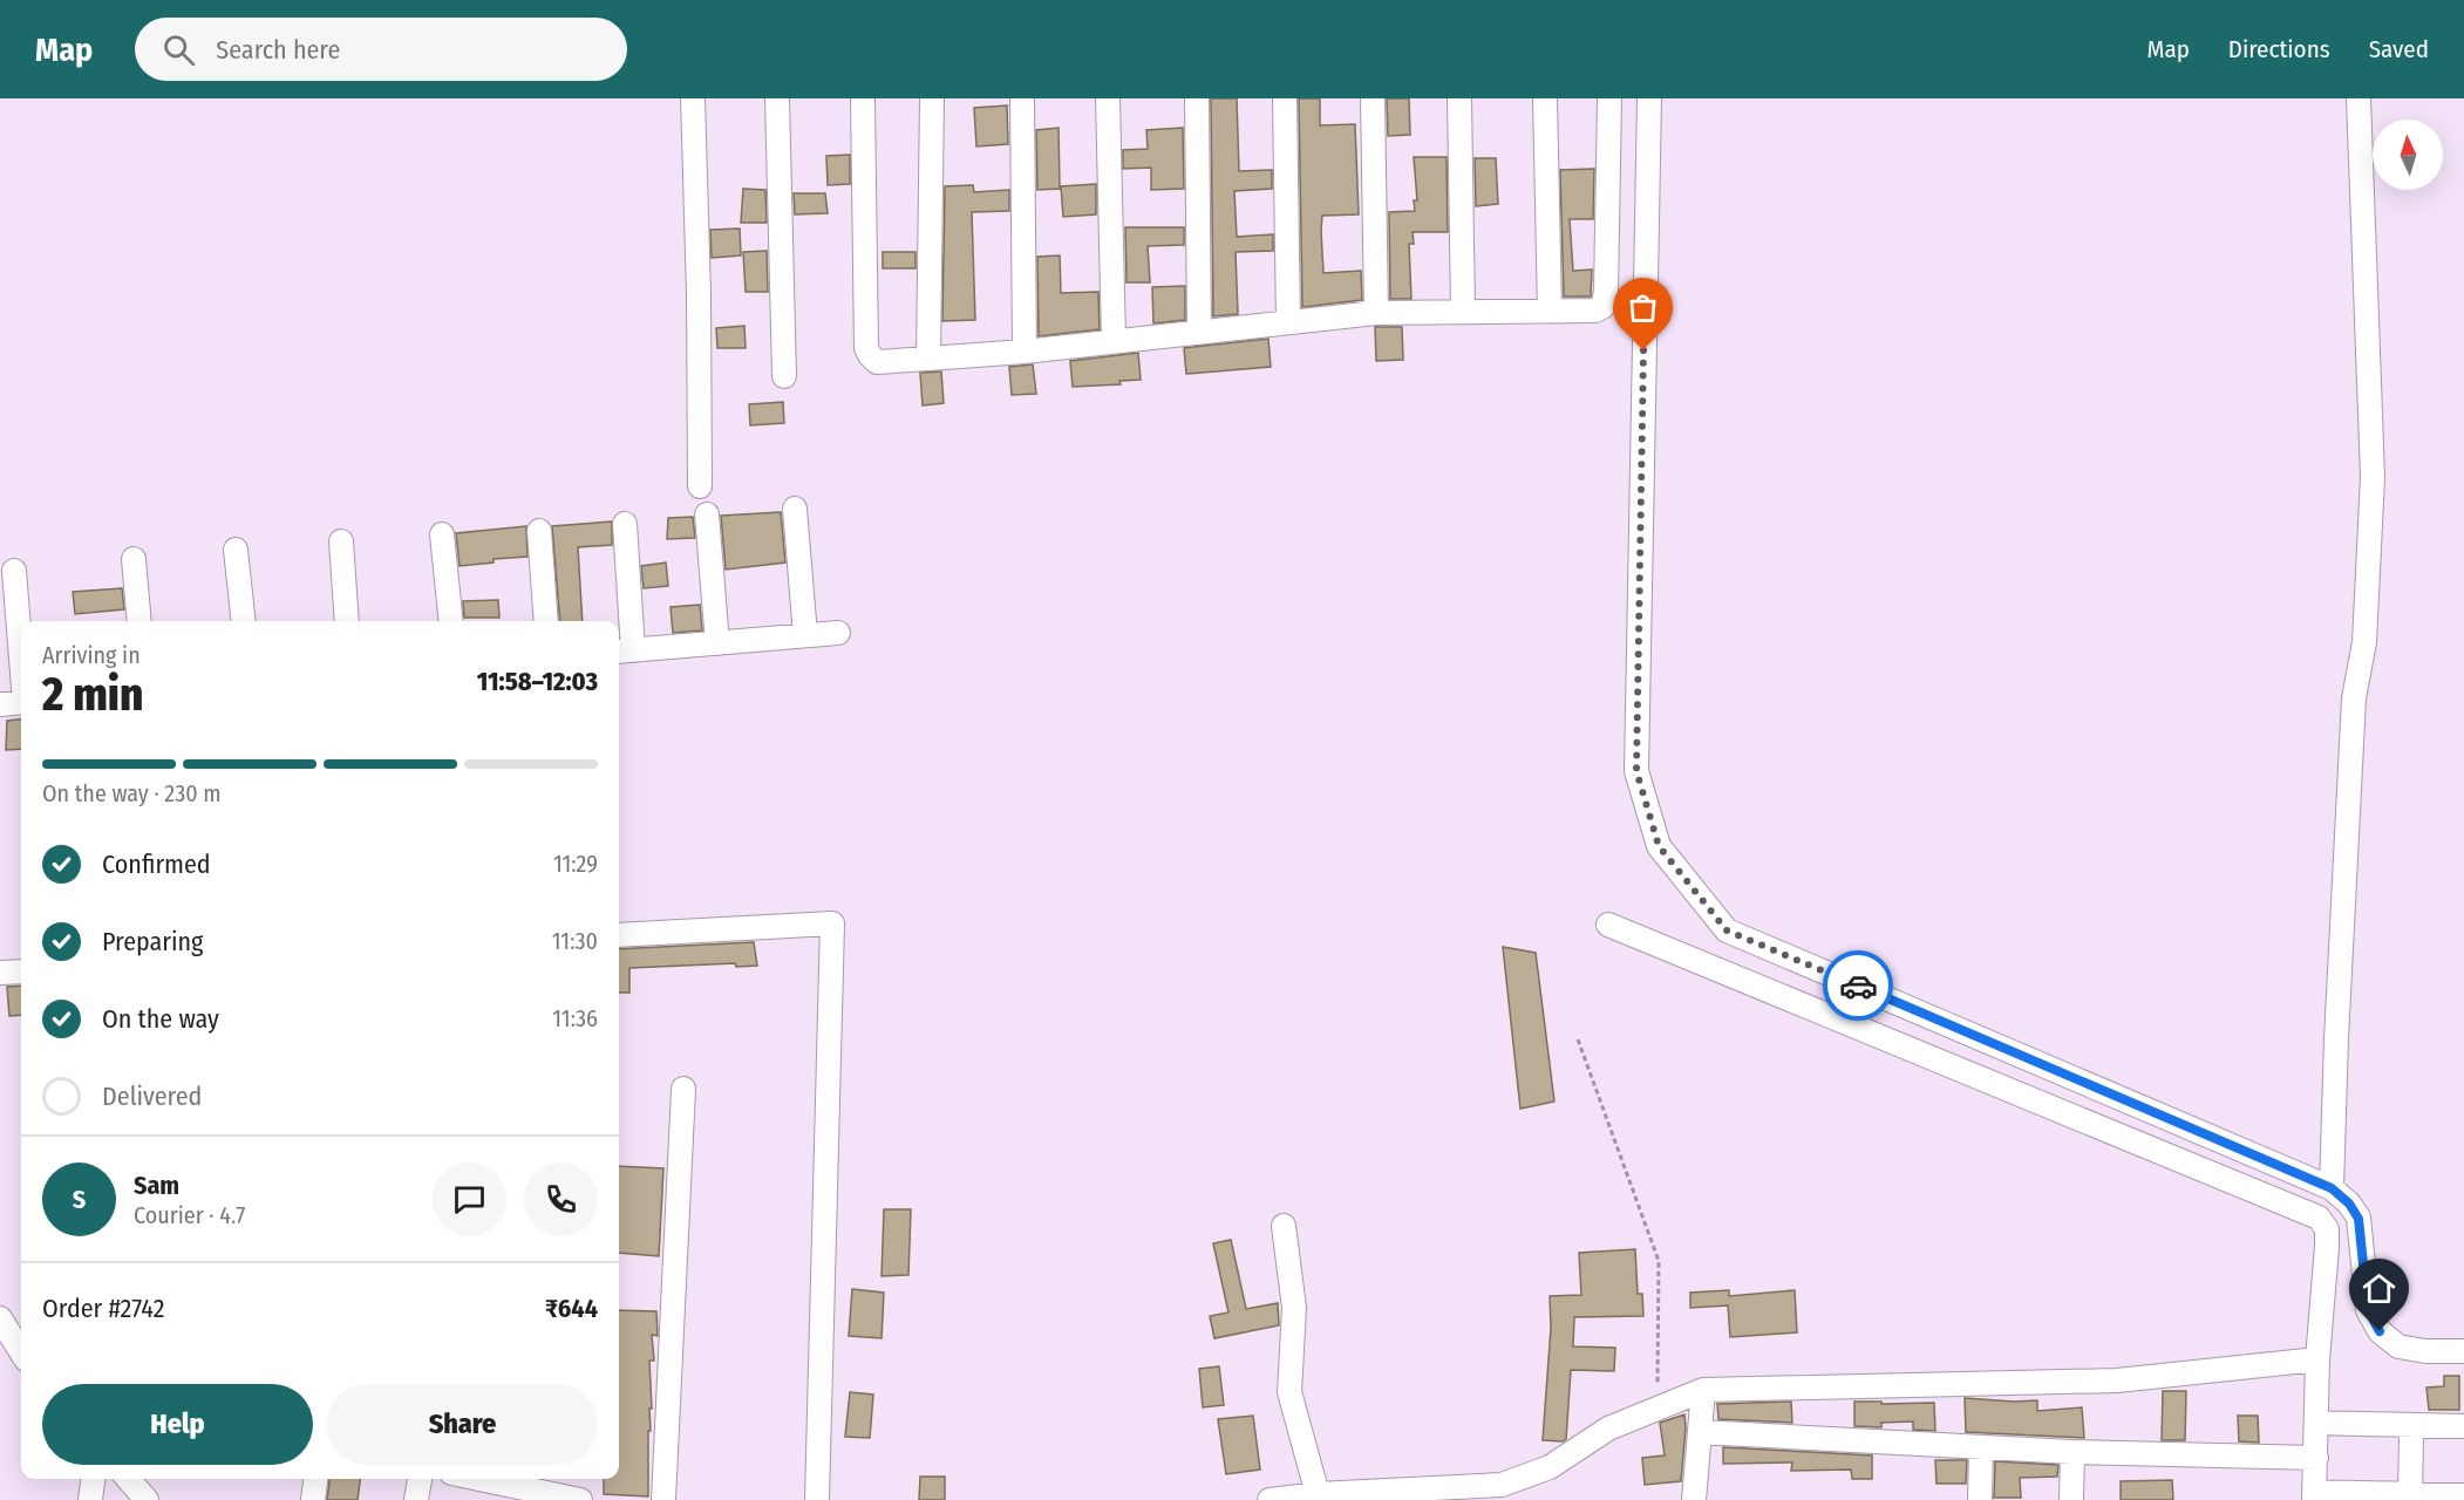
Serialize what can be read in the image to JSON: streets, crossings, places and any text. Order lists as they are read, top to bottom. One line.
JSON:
{"north":"top","page":{"header":"Map","search":"Search here","nav":["Map","Directions","Saved"],"heading":["2 min","Arriving in","11:58–12:03"],"panel":["Sam","Courier · 4.7","Order #2742","₹644"],"bar":"On the way · 230 m","list":[["Confirmed","11:29"],["Preparing","11:30"],["On the way","11:36"],"Delivered"],"round":"S","buttons":["Help","Share"]}}
